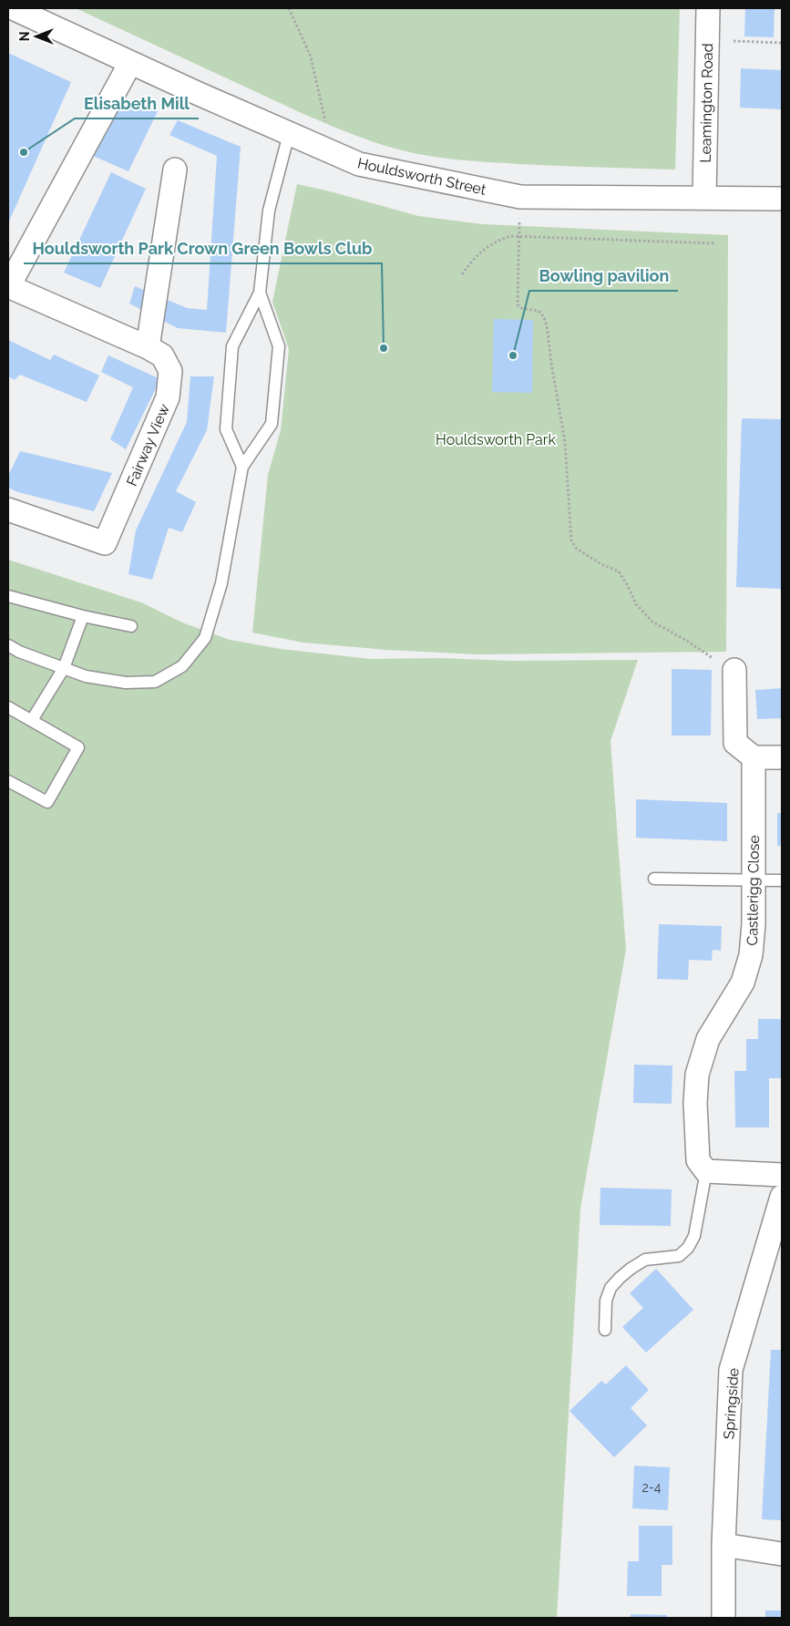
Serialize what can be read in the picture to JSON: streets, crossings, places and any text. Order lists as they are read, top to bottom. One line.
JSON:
{"streets":{"street":["Leamington Road","Houldsworth Street","Fairway View","Castlerigg Close","Springside"]},"crossings":[["Leamington Road","Houldsworth Street"]],"parks":["Houldsworth Park"],"places":["Elisabeth Mill","Houldsworth Park Crown Green Bowls Club","Bowling pavilion"],"house_numbers":["2-4"],"north":"left"}
